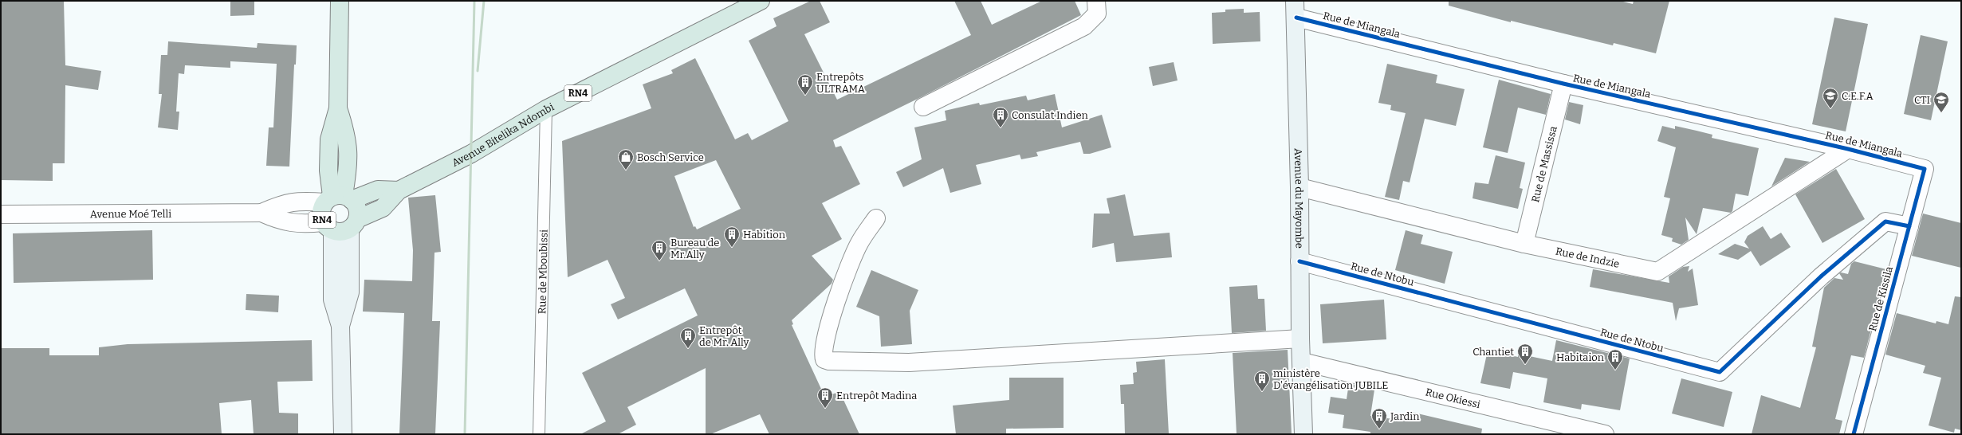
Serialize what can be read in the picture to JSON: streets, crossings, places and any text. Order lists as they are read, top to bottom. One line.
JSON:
{"streets":{"highway":["RN4","Avenue Bitelika Ndombi"],"street":["Rue de Miangala","Rue de Massissa","Avenue du Mayombe","Avenue Moé Telli","Rue de Indzie","Rue de Ntobu","Rue de Kissila","Rue Okiessi"],"lane":["Rue de Mboubissi"]},"crossings":[["Rue de Miangala","Rue de Massissa"],["Rue de Miangala","Avenue du Mayombe"],["Rue de Miangala","Rue de Indzie"],["Rue de Miangala","Rue de Kissila"],["RN4","Avenue Bitelika Ndombi"],["RN4","Avenue Moé Telli"],["Avenue Bitelika Ndombi","Rue de Mboubissi"],["Rue de Massissa","Rue de Indzie"],["Avenue du Mayombe","Rue de Indzie"],["Avenue du Mayombe","Rue de Ntobu"],["Avenue du Mayombe","Rue Okiessi"],["Rue de Ntobu","Rue de Kissila"]],"places":{"building":["Entrepôts ULTRAMA","Consulat Indien","Habition","Bureau de Mr.Ally","Entrepôt de Mr. Ally","Chantiet","Habitaion","ministère D'évangélisation JUBILE","Entrepôt Madina","Jardin"],"school or university":["C.E.F.A","CTI"],"shop":["Bosch Service"]}}
